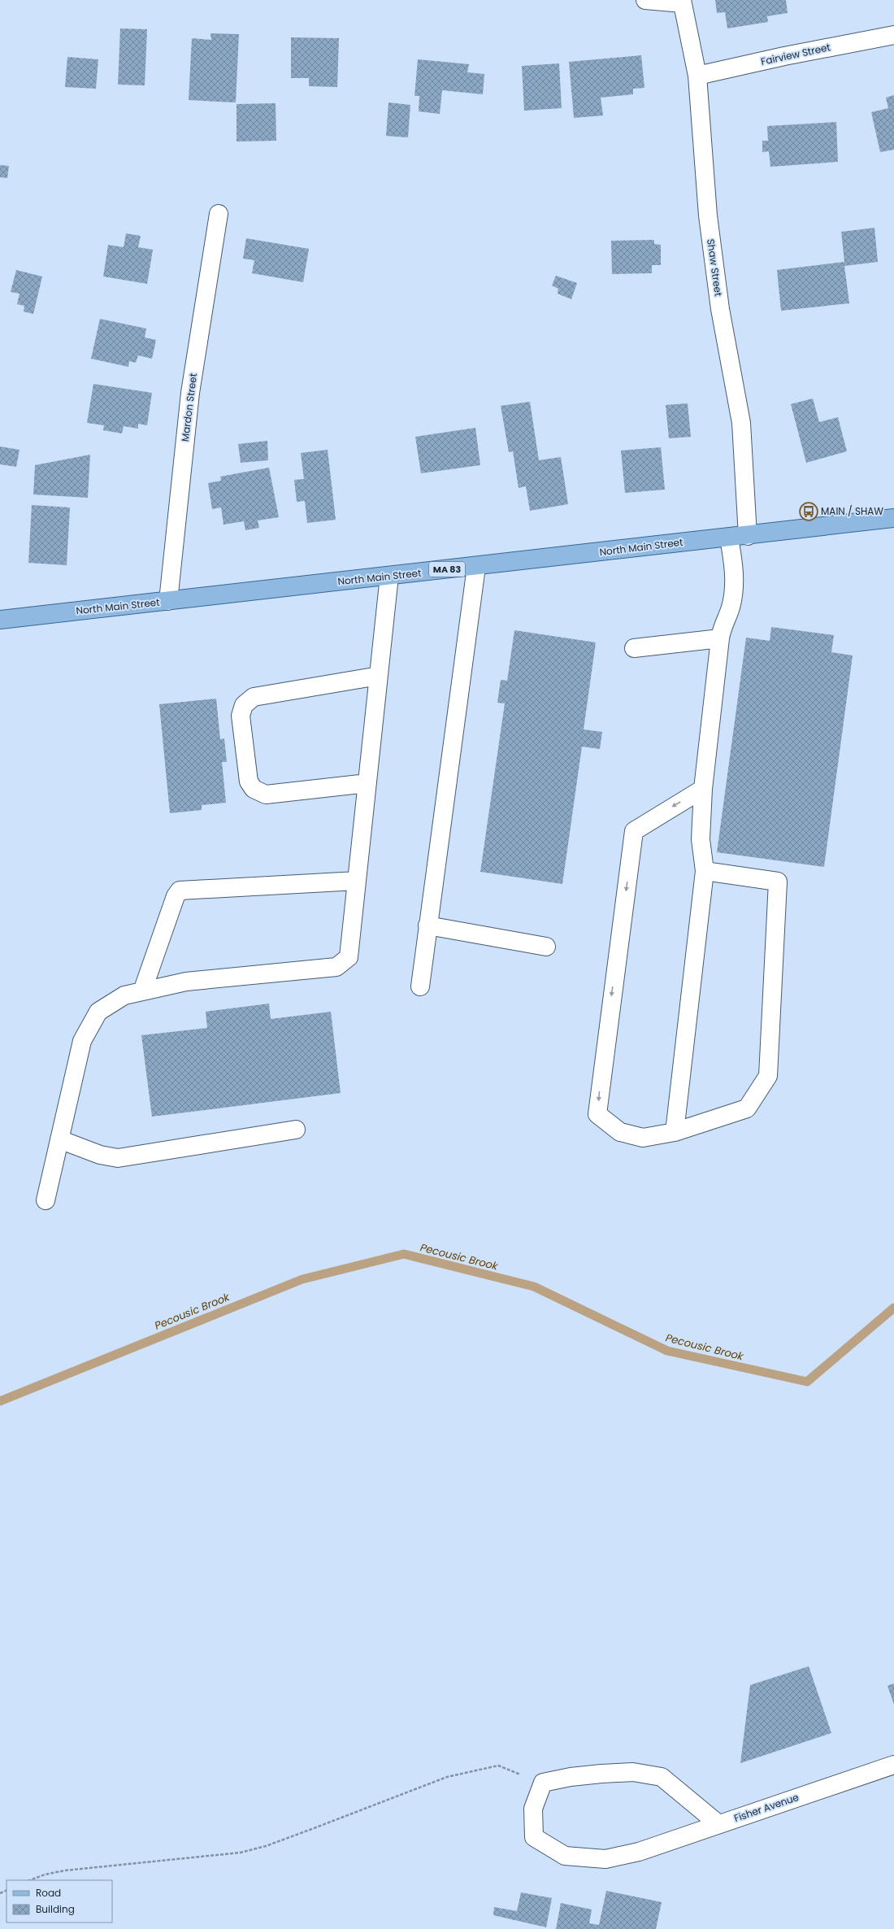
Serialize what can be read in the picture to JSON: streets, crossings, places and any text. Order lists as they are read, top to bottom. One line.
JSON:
{"streets":{"main road":["North Main Street","MA 83"],"street":["Fairview Street","Shaw Street","Mardon Street","Fisher Avenue"]},"crossings":[["Fairview Street","Shaw Street"],["Shaw Street","North Main Street"],["Mardon Street","North Main Street"]],"water":["Pecousic Brook"],"places":{"bus stop":["MAIN / SHAW"]},"legend":["Road","Building"]}
